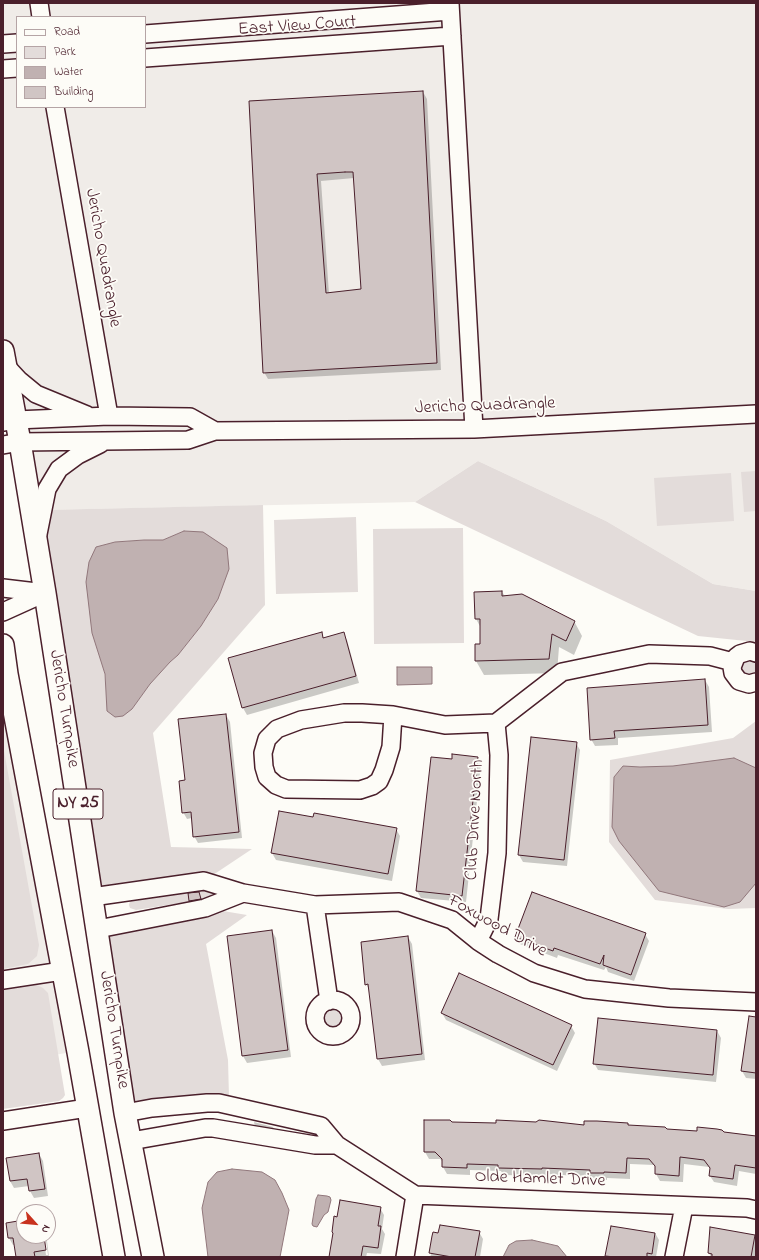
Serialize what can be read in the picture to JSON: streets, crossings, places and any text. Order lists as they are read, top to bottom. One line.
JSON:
{"streets":{"main road":["Jericho Turnpike","NY 25"],"street":["East View Court","Jericho Quadrangle","Club Drive North","Foxwood Drive","Olde Hamlet Drive"]},"crossings":[["Jericho Quadrangle","Jericho Turnpike"],["Jericho Turnpike","Foxwood Drive"],["Club Drive North","Foxwood Drive"]],"legend":["Road","Park","Water","Building"],"north":"bottom right"}
